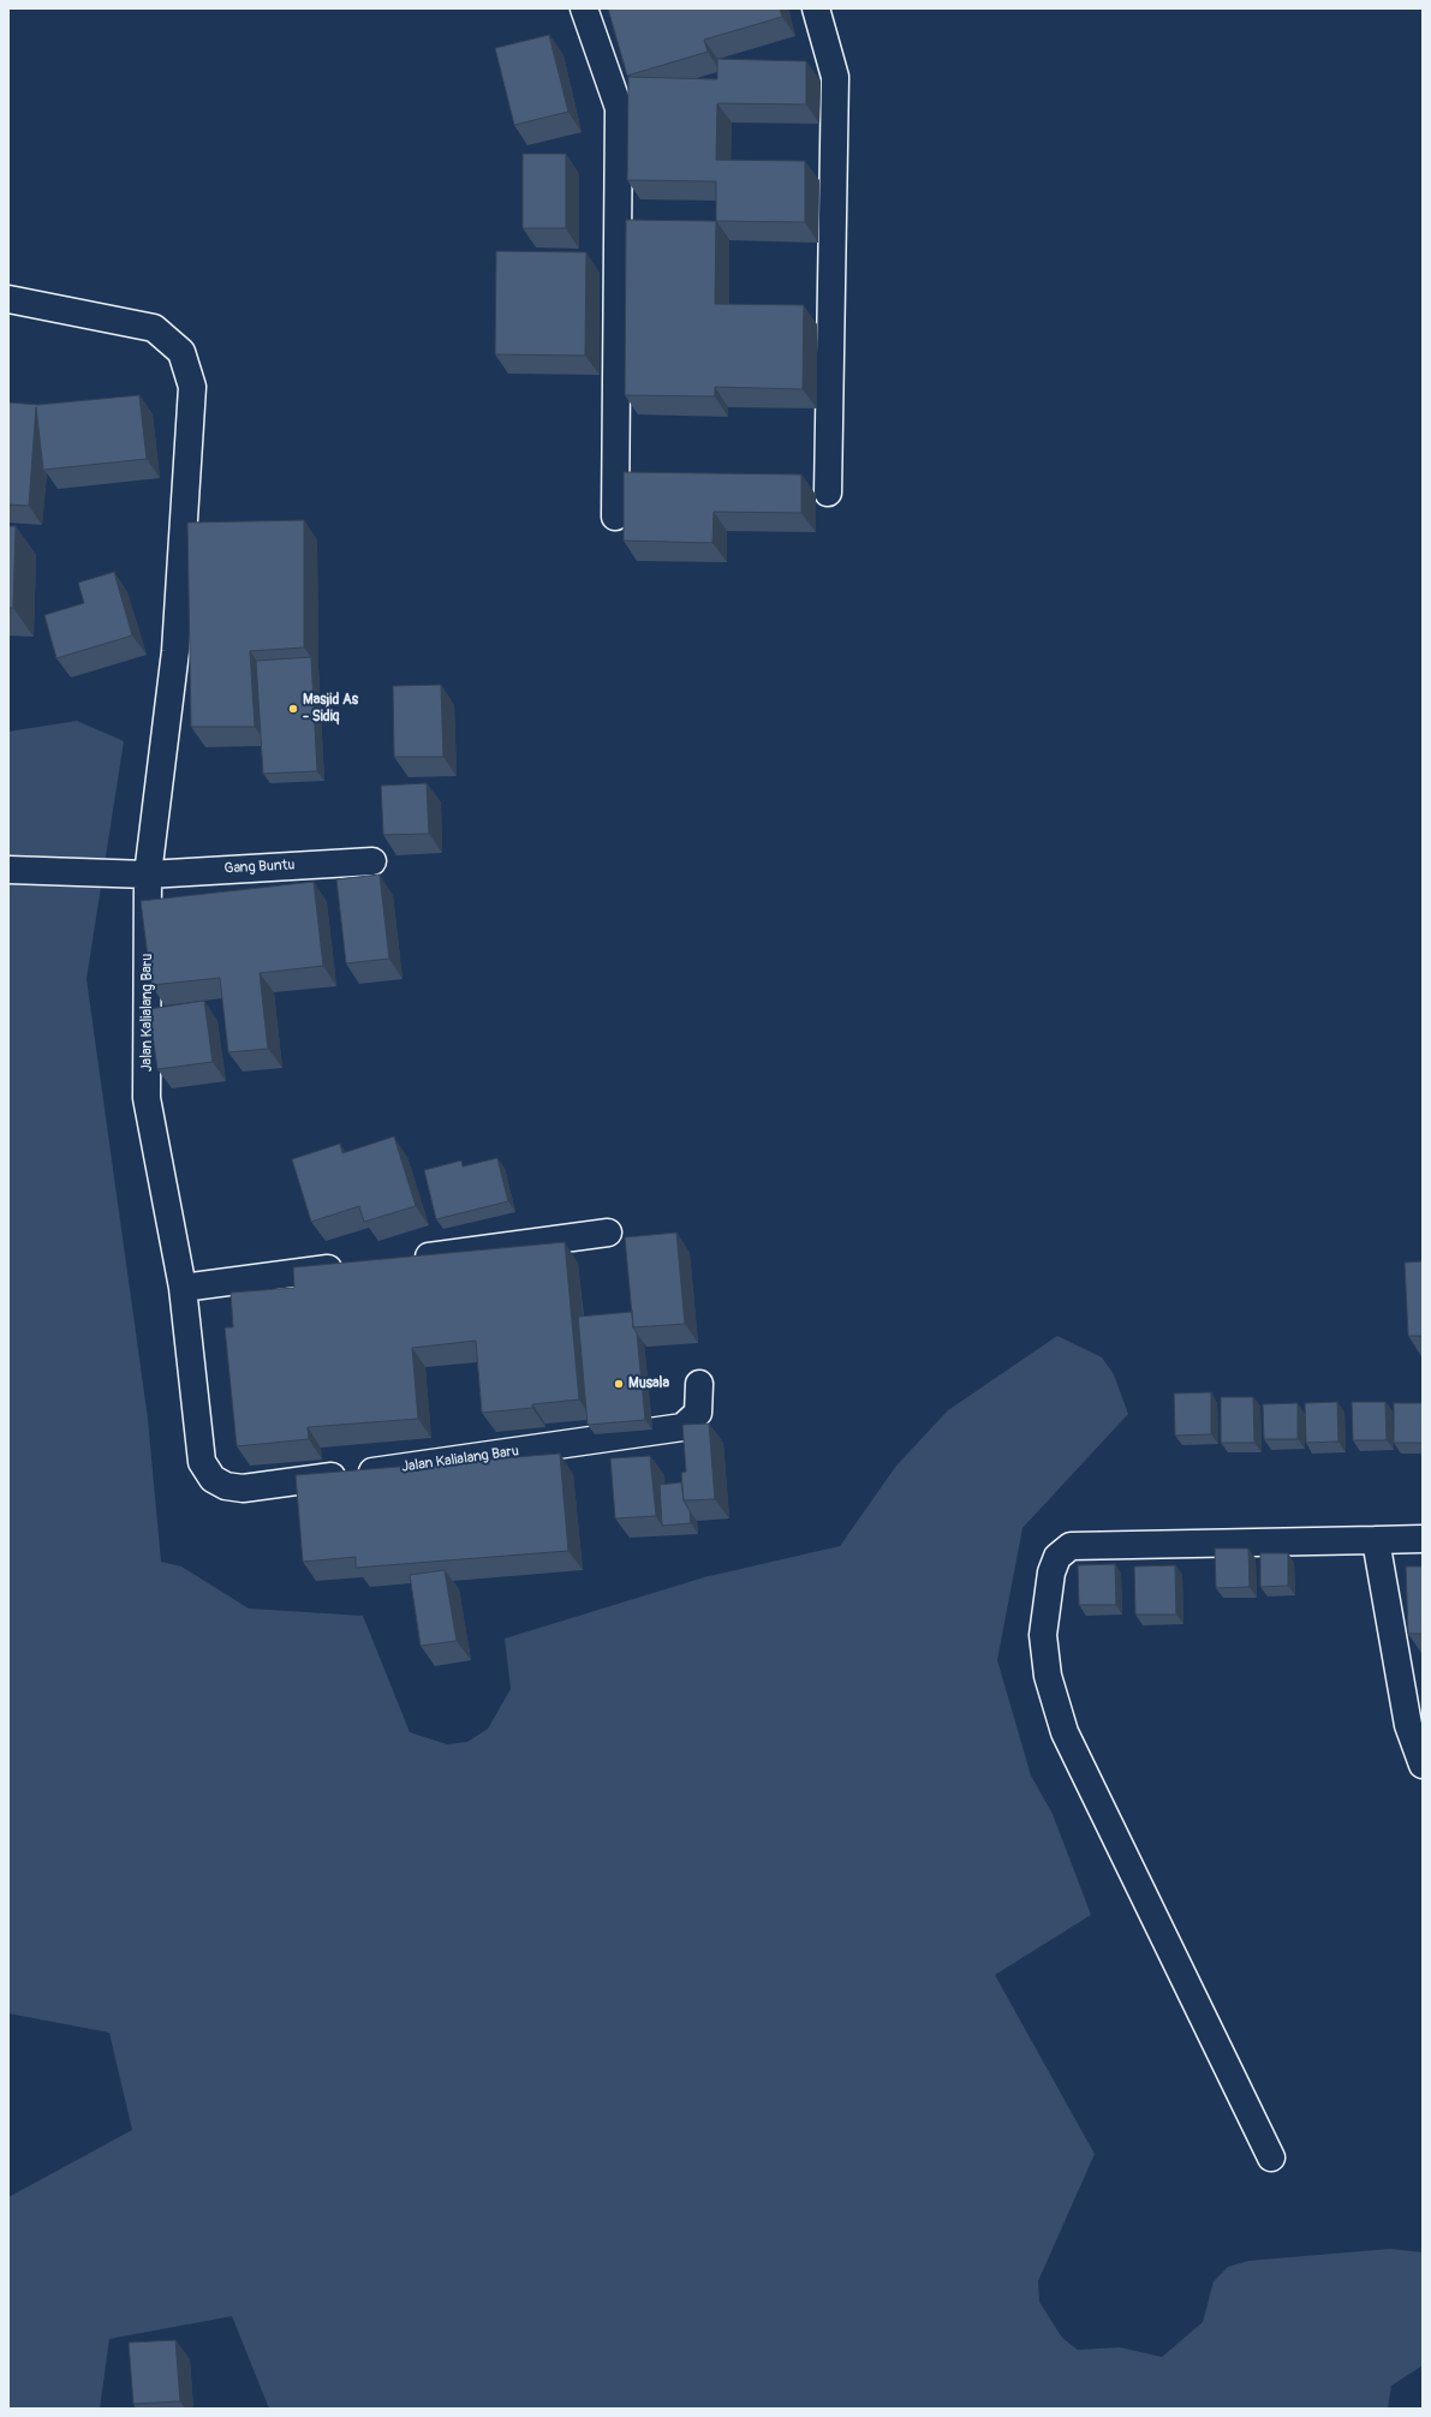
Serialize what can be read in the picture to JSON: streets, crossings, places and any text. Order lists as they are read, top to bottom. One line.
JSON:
{"streets":{"street":["Gang Buntu","Jalan Kalialang Baru"]},"crossings":[["Gang Buntu","Jalan Kalialang Baru"]],"places":["Masjid As - Sidiq","Musala"]}
